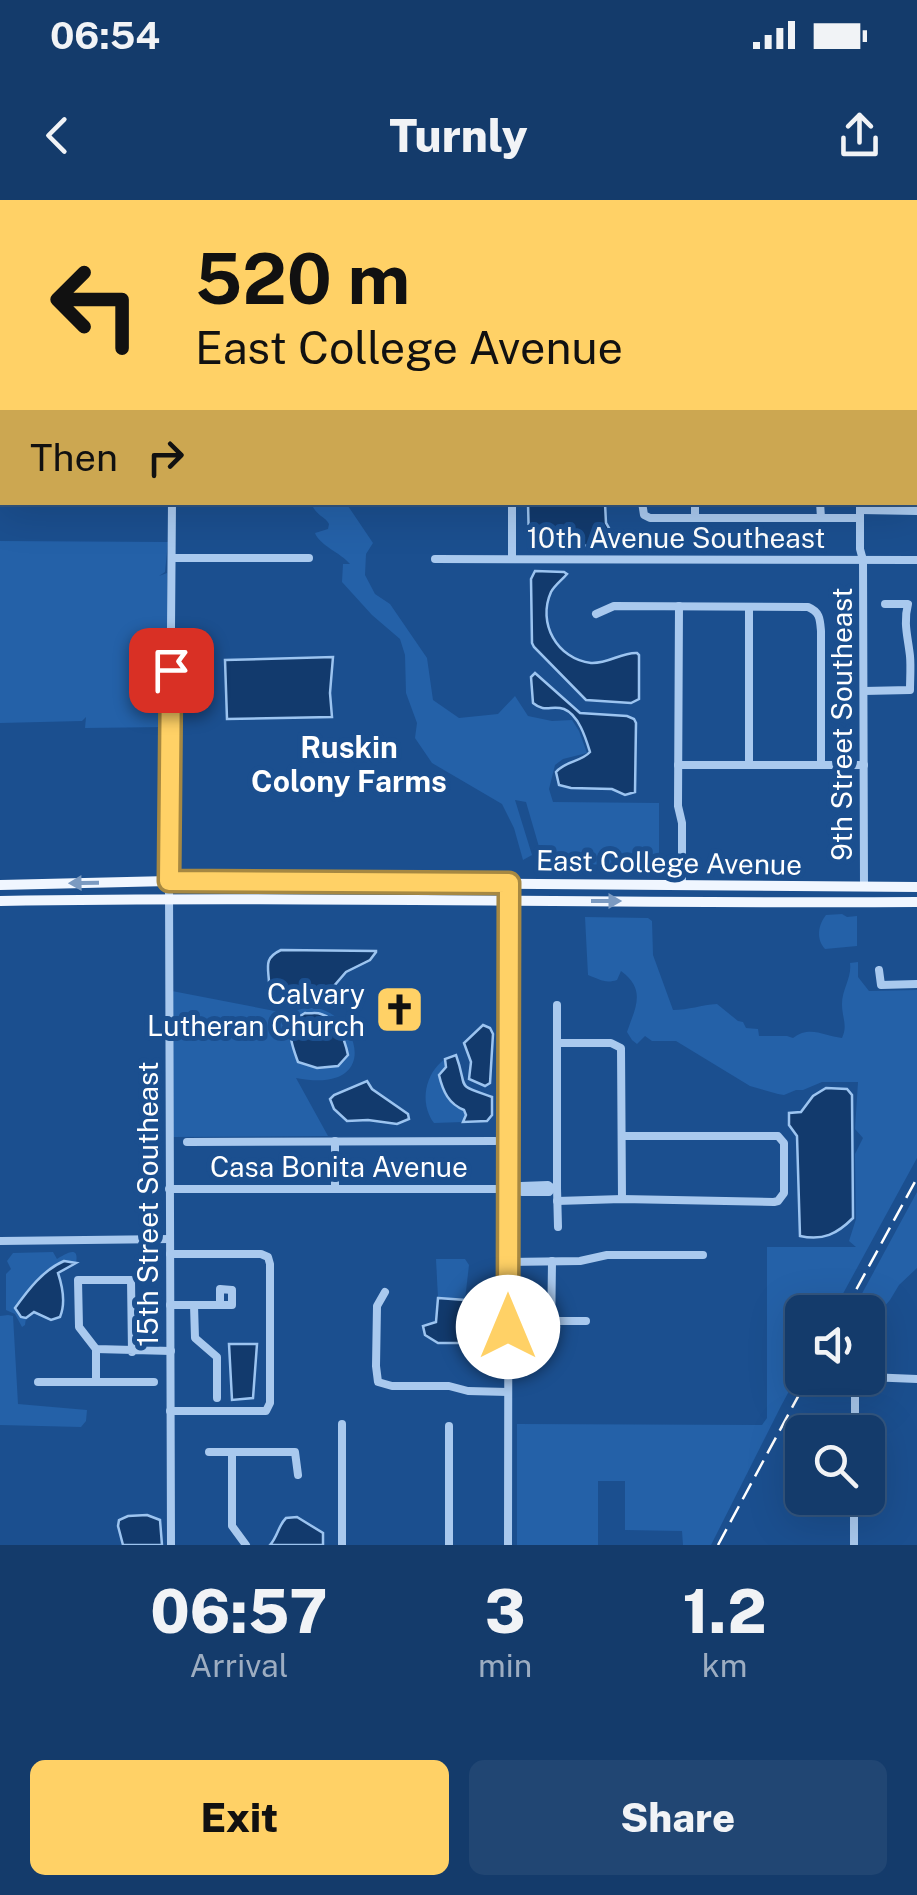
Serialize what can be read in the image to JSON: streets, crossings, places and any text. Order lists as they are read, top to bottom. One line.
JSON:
{"streets":{"main road":["East College Avenue"],"street":["10th Avenue Southeast","9th Street Southeast","Casa Bonita Avenue","15th Street Southeast"]},"crossings":[["10th Avenue Southeast","9th Street Southeast"],["9th Street Southeast","East College Avenue"],["East College Avenue","15th Street Southeast"],["Casa Bonita Avenue","15th Street Southeast"]],"districts":["Ruskin Colony Farms"],"places":{"church":["Calvary Lutheran Church"]},"page":{"status":"06:54","header":"Turnly","turn":["520 m","East College Avenue"],"then":"Then","eta":["06:57","Arrival","3","min","1.2","km"],"buttons":["Exit","Share"]}}
